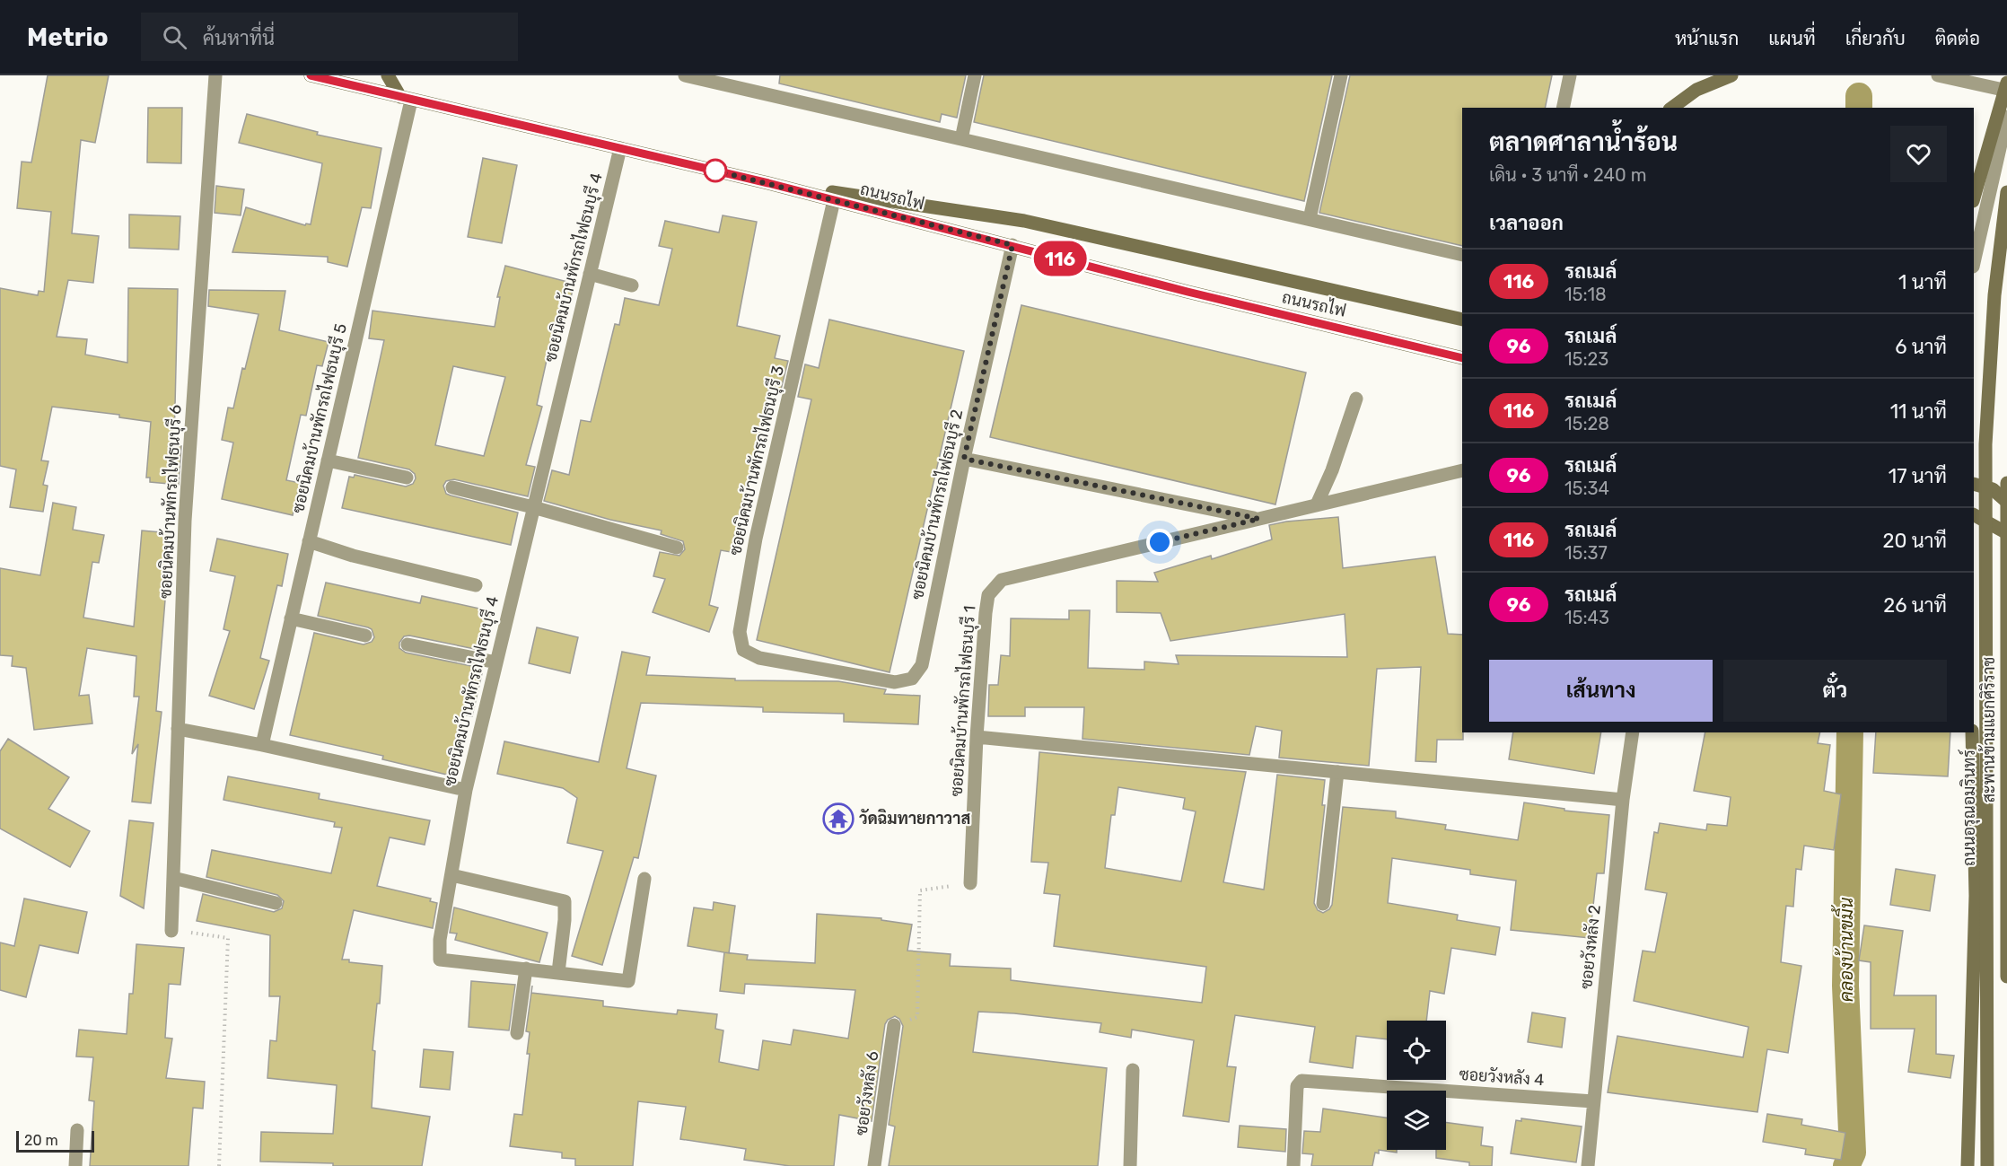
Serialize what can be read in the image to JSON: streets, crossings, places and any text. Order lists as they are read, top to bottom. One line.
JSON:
{"streets":{"main road":["ถนนรถไฟ","สะพานข้ามแยกศิริราช","ถนนอรุณอมรินทร์"],"street":["ซอยนิคมบ้านพักรถไฟธนบุรี 4","ซอยนิคมบ้านพักรถไฟธนบุรี 5","ซอยนิคมบ้านพักรถไฟธนบุรี 3","ซอยนิคมบ้านพักรถไฟธนบุรี 6","ซอยนิคมบ้านพักรถไฟธนบุรี 2","ซอยนิคมบ้านพักรถไฟธนบุรี 1","ซอยวังหลัง 2","ซอยวังหลัง 4","ซอยวังหลัง 6"]},"crossings":[["ถนนรถไฟ","ซอยนิคมบ้านพักรถไฟธนบุรี 4"],["ถนนรถไฟ","ซอยนิคมบ้านพักรถไฟธนบุรี 5"],["ถนนรถไฟ","ซอยนิคมบ้านพักรถไฟธนบุรี 3"],["ถนนรถไฟ","ซอยนิคมบ้านพักรถไฟธนบุรี 2"],["ซอยนิคมบ้านพักรถไฟธนบุรี 3","ซอยนิคมบ้านพักรถไฟธนบุรี 2"],["ซอยวังหลัง 2","ซอยวังหลัง 4"]],"water":["คลองบ้านขมิ้น"],"places":{"temple":["วัดฉิมทายกาวาส"]},"lines":["bus line 116"],"scale_bar":"20 m","page":{"header":"Metrio","search":"ค้นหาที่นี่","nav":["หน้าแรก","แผนที่","เกี่ยวกับ","ติดต่อ"],"on_map":"116","heading":[["ตลาดศาลาน้ำร้อน","เดิน · 3 นาที · 240 m"],"เวลาออก"],"list":[{"mark":"116","name":"รถเมล์","note":"15:18","value":"1 นาที"},{"mark":"96","name":"รถเมล์","note":"15:23","value":"6 นาที"},{"mark":"116","name":"รถเมล์","note":"15:28","value":"11 นาที"},{"mark":"96","name":"รถเมล์","note":"15:34","value":"17 นาที"},{"mark":"116","name":"รถเมล์","note":"15:37","value":"20 นาที"},{"mark":"96","name":"รถเมล์","note":"15:43","value":"26 นาที"}],"buttons":["เส้นทาง","ตั๋ว"],"scale":"20 m"}}
